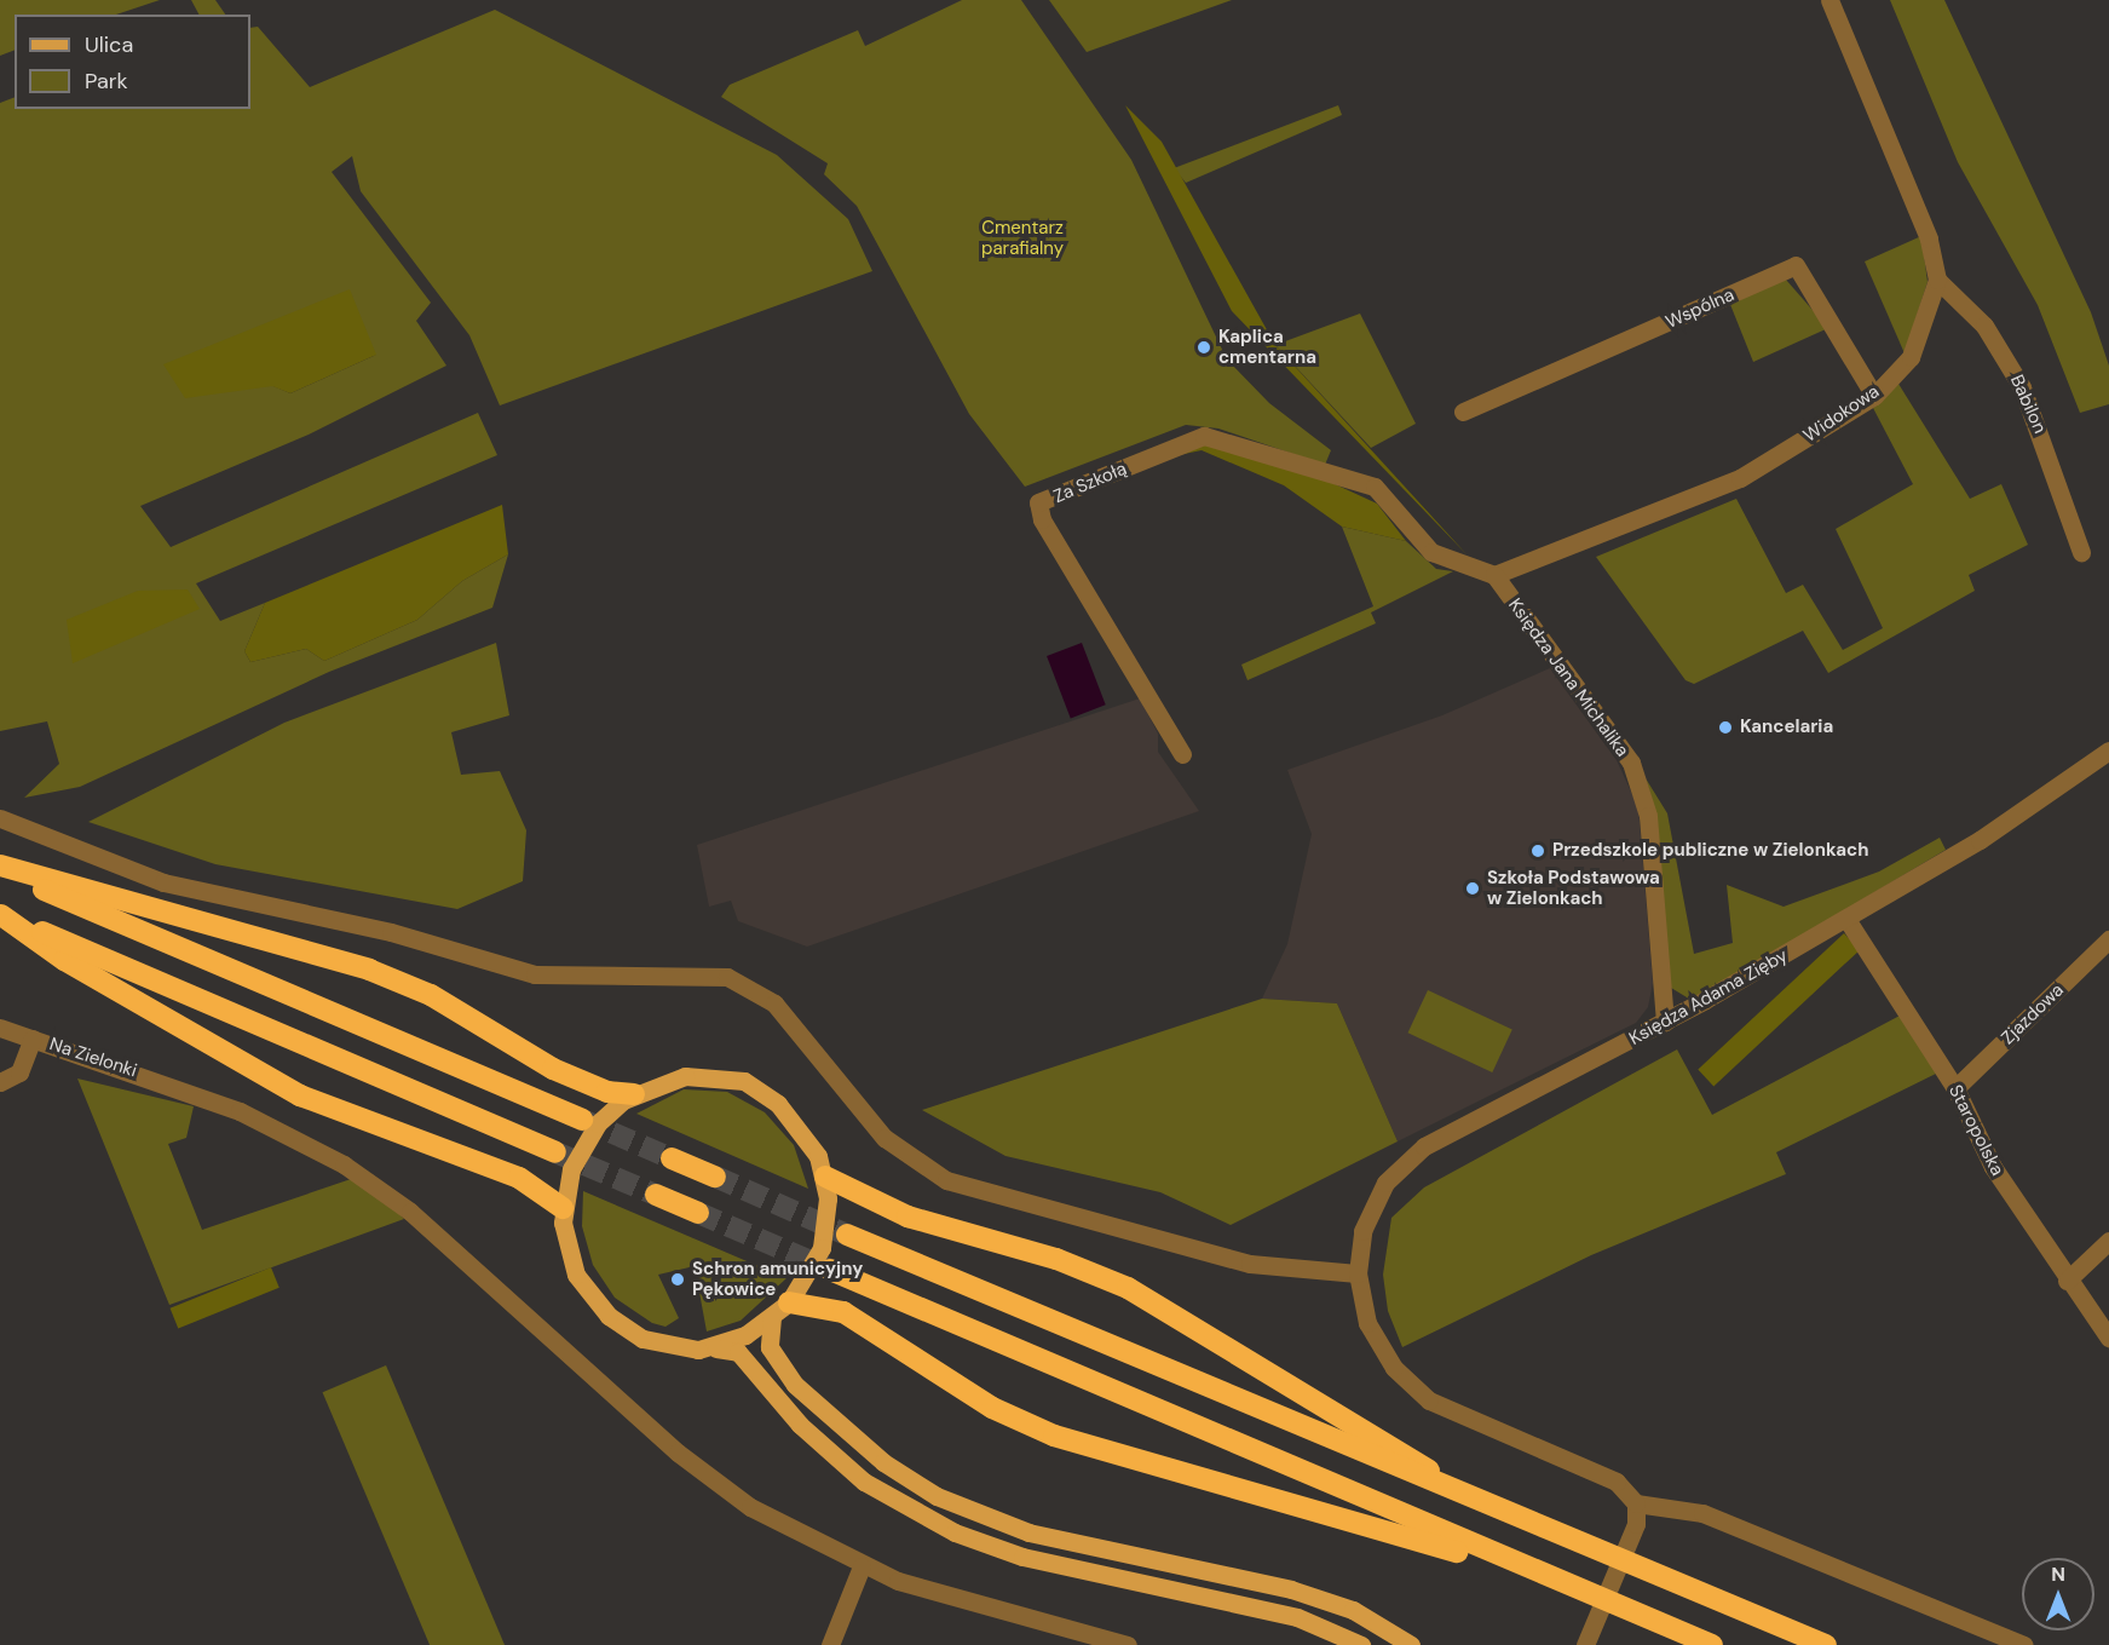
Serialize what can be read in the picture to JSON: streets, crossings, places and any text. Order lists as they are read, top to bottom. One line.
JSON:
{"streets":{"street":["Wspólna","Babilon","Widokowa","Za Szkołą","Księdza Jana Michalika","Księdza Adama Zięby","Zjazdowa","Na Zielonki","Staropolska"]},"crossings":[["Wspólna","Widokowa"],["Babilon","Widokowa"],["Widokowa","Za Szkołą"],["Widokowa","Księdza Jana Michalika"],["Za Szkołą","Księdza Jana Michalika"],["Księdza Jana Michalika","Księdza Adama Zięby"],["Księdza Adama Zięby","Staropolska"],["Zjazdowa","Staropolska"]],"parks":["Cmentarz parafialny"],"places":["Kaplica cmentarna","Kancelaria","Przedszkole publiczne w Zielonkach","Szkoła Podstawowa w Zielonkach","Schron amunicyjny Pękowice"],"legend":["Ulica","Park"],"north":"top"}
